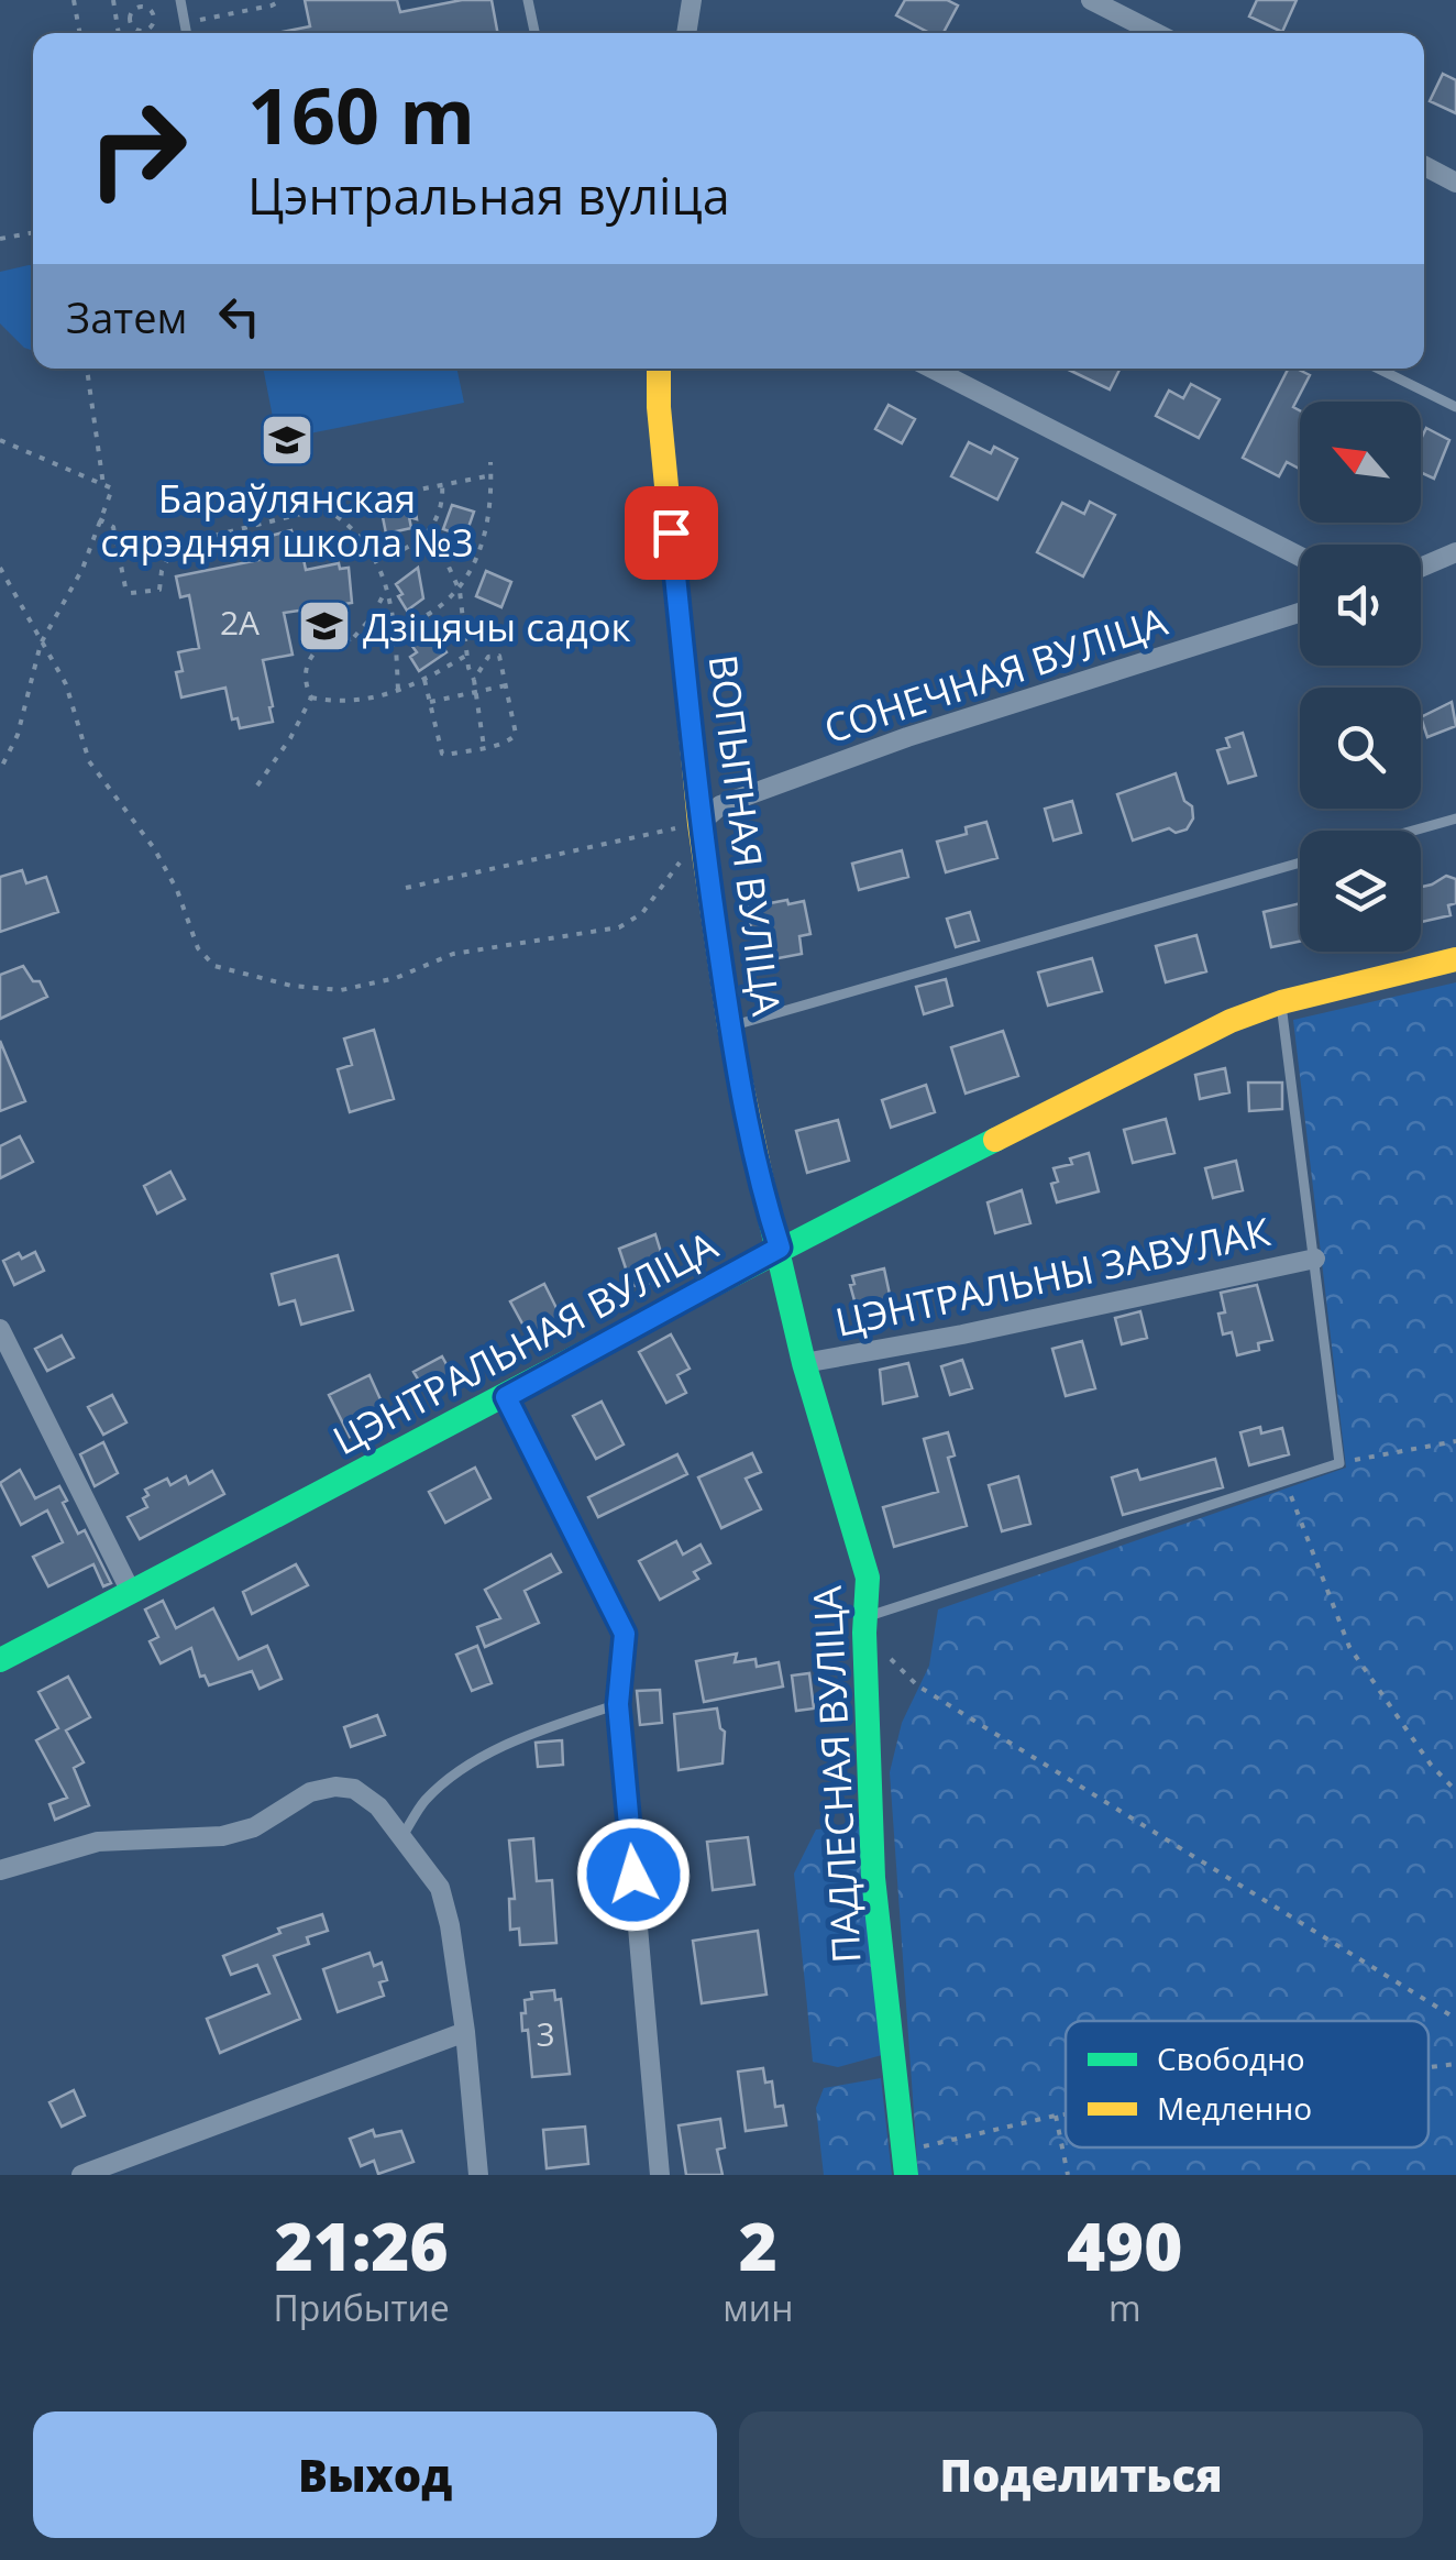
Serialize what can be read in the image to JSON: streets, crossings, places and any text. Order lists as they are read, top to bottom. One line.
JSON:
{"streets":{"street":["СОНЕЧНАЯ ВУЛІЦА","ВОПЫТНАЯ ВУЛІЦА","ЦЭНТРАЛЬНЫ ЗАВУЛАК","ЦЭНТРАЛЬНАЯ ВУЛІЦА","ПАДЛЕСНАЯ ВУЛІЦА"]},"crossings":[["СОНЕЧНАЯ ВУЛІЦА","ВОПЫТНАЯ ВУЛІЦА"],["ВОПЫТНАЯ ВУЛІЦА","ЦЭНТРАЛЬНАЯ ВУЛІЦА"],["ВОПЫТНАЯ ВУЛІЦА","ПАДЛЕСНАЯ ВУЛІЦА"],["ЦЭНТРАЛЬНЫ ЗАВУЛАК","ПАДЛЕСНАЯ ВУЛІЦА"],["ЦЭНТРАЛЬНАЯ ВУЛІЦА","ПАДЛЕСНАЯ ВУЛІЦА"]],"places":{"school or university":["Бараўлянская сярэдняя школа №3","Дзіцячы садок"]},"house_numbers":["2А","3"],"legend":["Свободно","Медленно"],"north":"top left","page":{"turn":["160 m","Цэнтральная вуліца"],"then":"Затем","eta":["21:26","Прибытие","2","мин","490","m"],"buttons":["Выход","Поделиться"]}}
